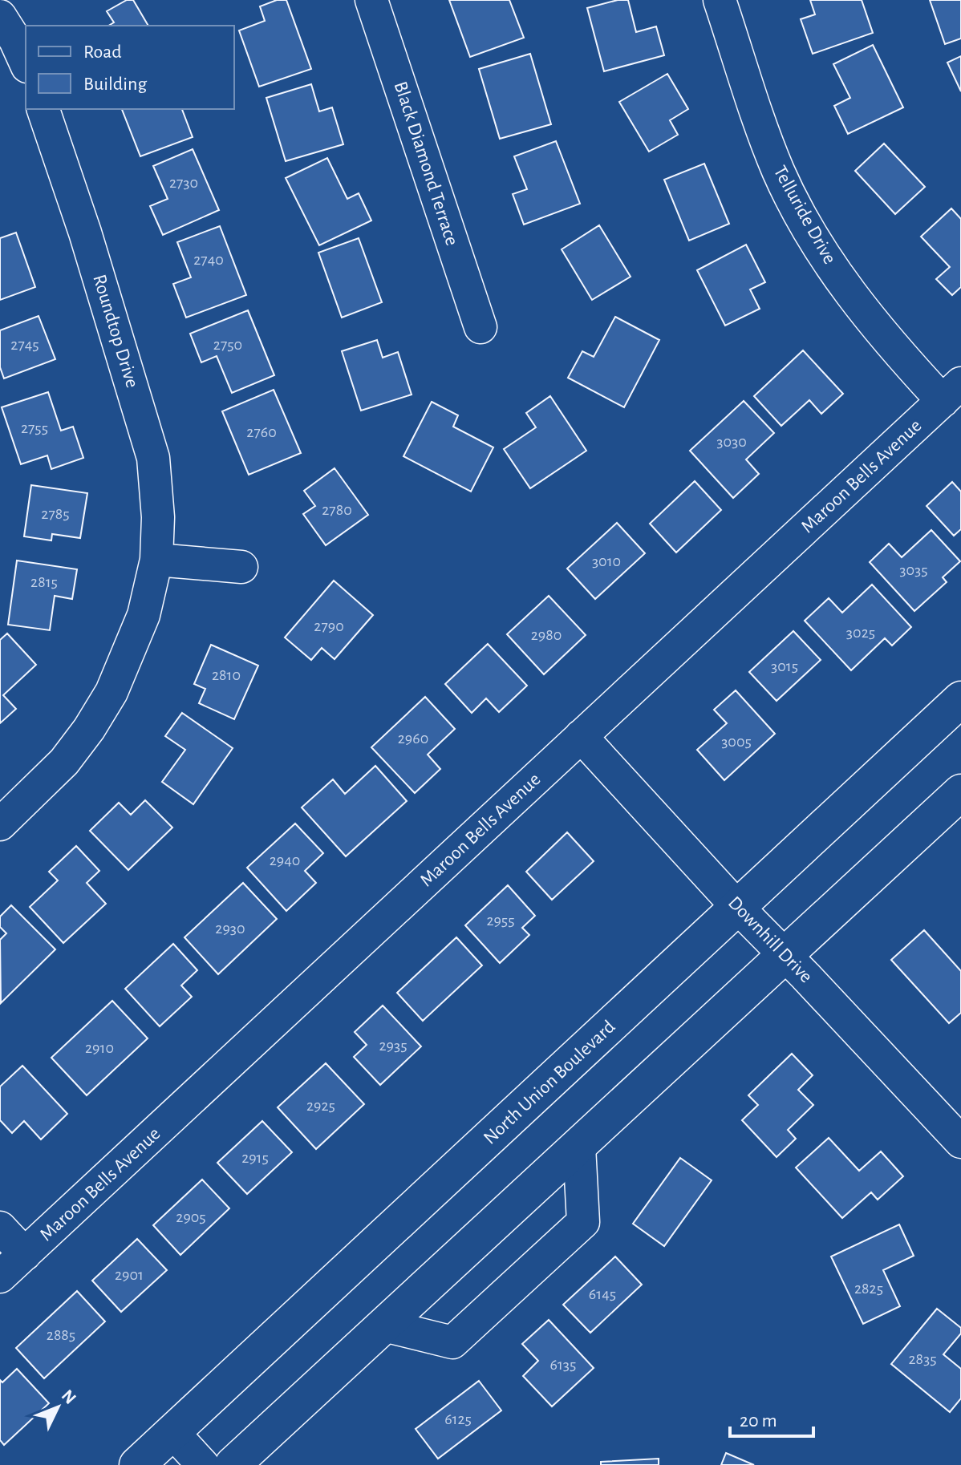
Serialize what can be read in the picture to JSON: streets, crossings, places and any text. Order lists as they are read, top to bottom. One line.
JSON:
{"streets":{"main road":["North Union Boulevard"],"street":["Black Diamond Terrace","Telluride Drive","Roundtop Drive","Maroon Bells Avenue","Downhill Drive"]},"crossings":[["Telluride Drive","Maroon Bells Avenue"],["Maroon Bells Avenue","Downhill Drive"],["Downhill Drive","North Union Boulevard"]],"house_numbers":["2730","2740","2745","2750","2755","2760","3030","2780","2785","3010","3035","2815","2790","3025","2980","3015","2810","2960","3005","2940","2955","2930","2935","2910","2925","2915","2905","2901","2825","6145","2885","2835","6135","6125"],"legend":["Road","Building"],"scale_bar":"20 m","north":"top right"}
